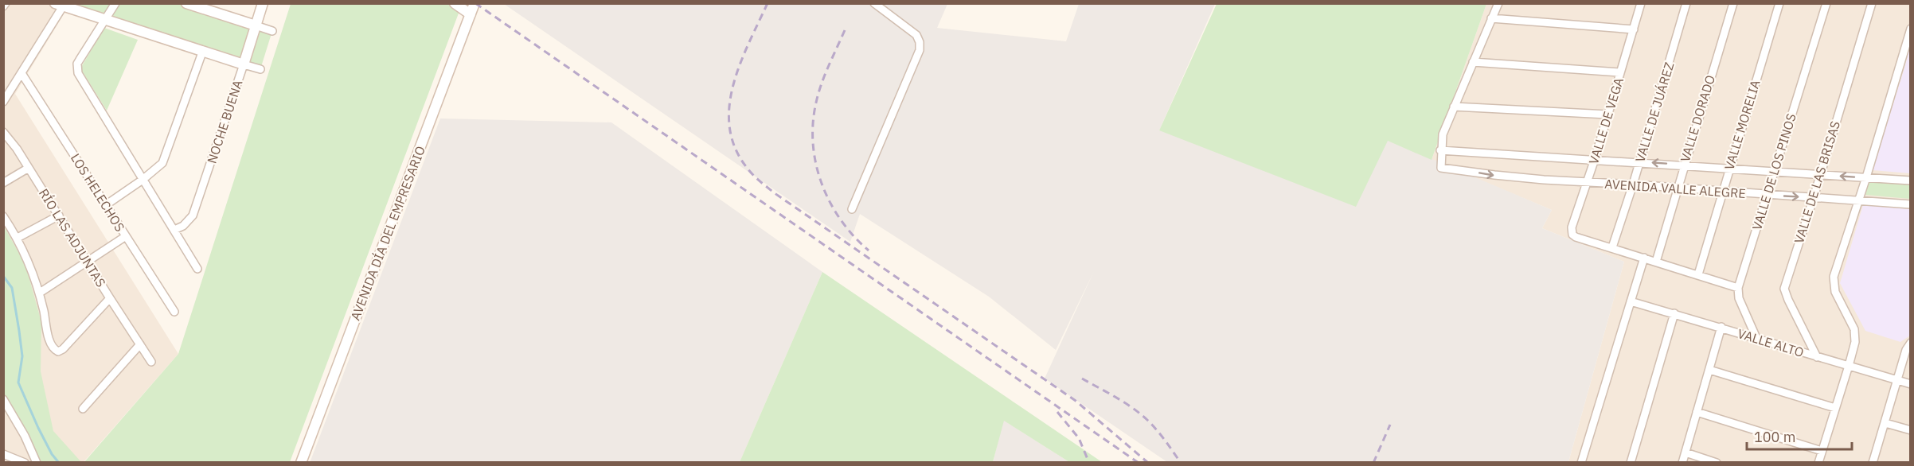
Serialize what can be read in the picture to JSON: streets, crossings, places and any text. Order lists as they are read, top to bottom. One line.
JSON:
{"streets":{"street":["VALLE DE JUÁREZ","VALLE DORADO","VALLE DE VEGA","NOCHE BUENA","VALLE MORELIA","VALLE DE LOS PINOS","VALLE DE LAS BRISAS","AVENIDA VALLE ALEGRE","LOS HELECHOS","AVENIDA DÍA DEL EMPRESARIO","RÍO LAS ADJUNTAS","VALLE ALTO"]},"crossings":[["VALLE DE JUÁREZ","VALLE DE VEGA"],["VALLE DE JUÁREZ","AVENIDA VALLE ALEGRE"],["VALLE DORADO","AVENIDA VALLE ALEGRE"],["VALLE DE VEGA","AVENIDA VALLE ALEGRE"],["VALLE MORELIA","AVENIDA VALLE ALEGRE"],["VALLE DE LOS PINOS","AVENIDA VALLE ALEGRE"],["VALLE DE LAS BRISAS","AVENIDA VALLE ALEGRE"],["VALLE DE LAS BRISAS","VALLE ALTO"]],"scale_bar":"100 m"}
